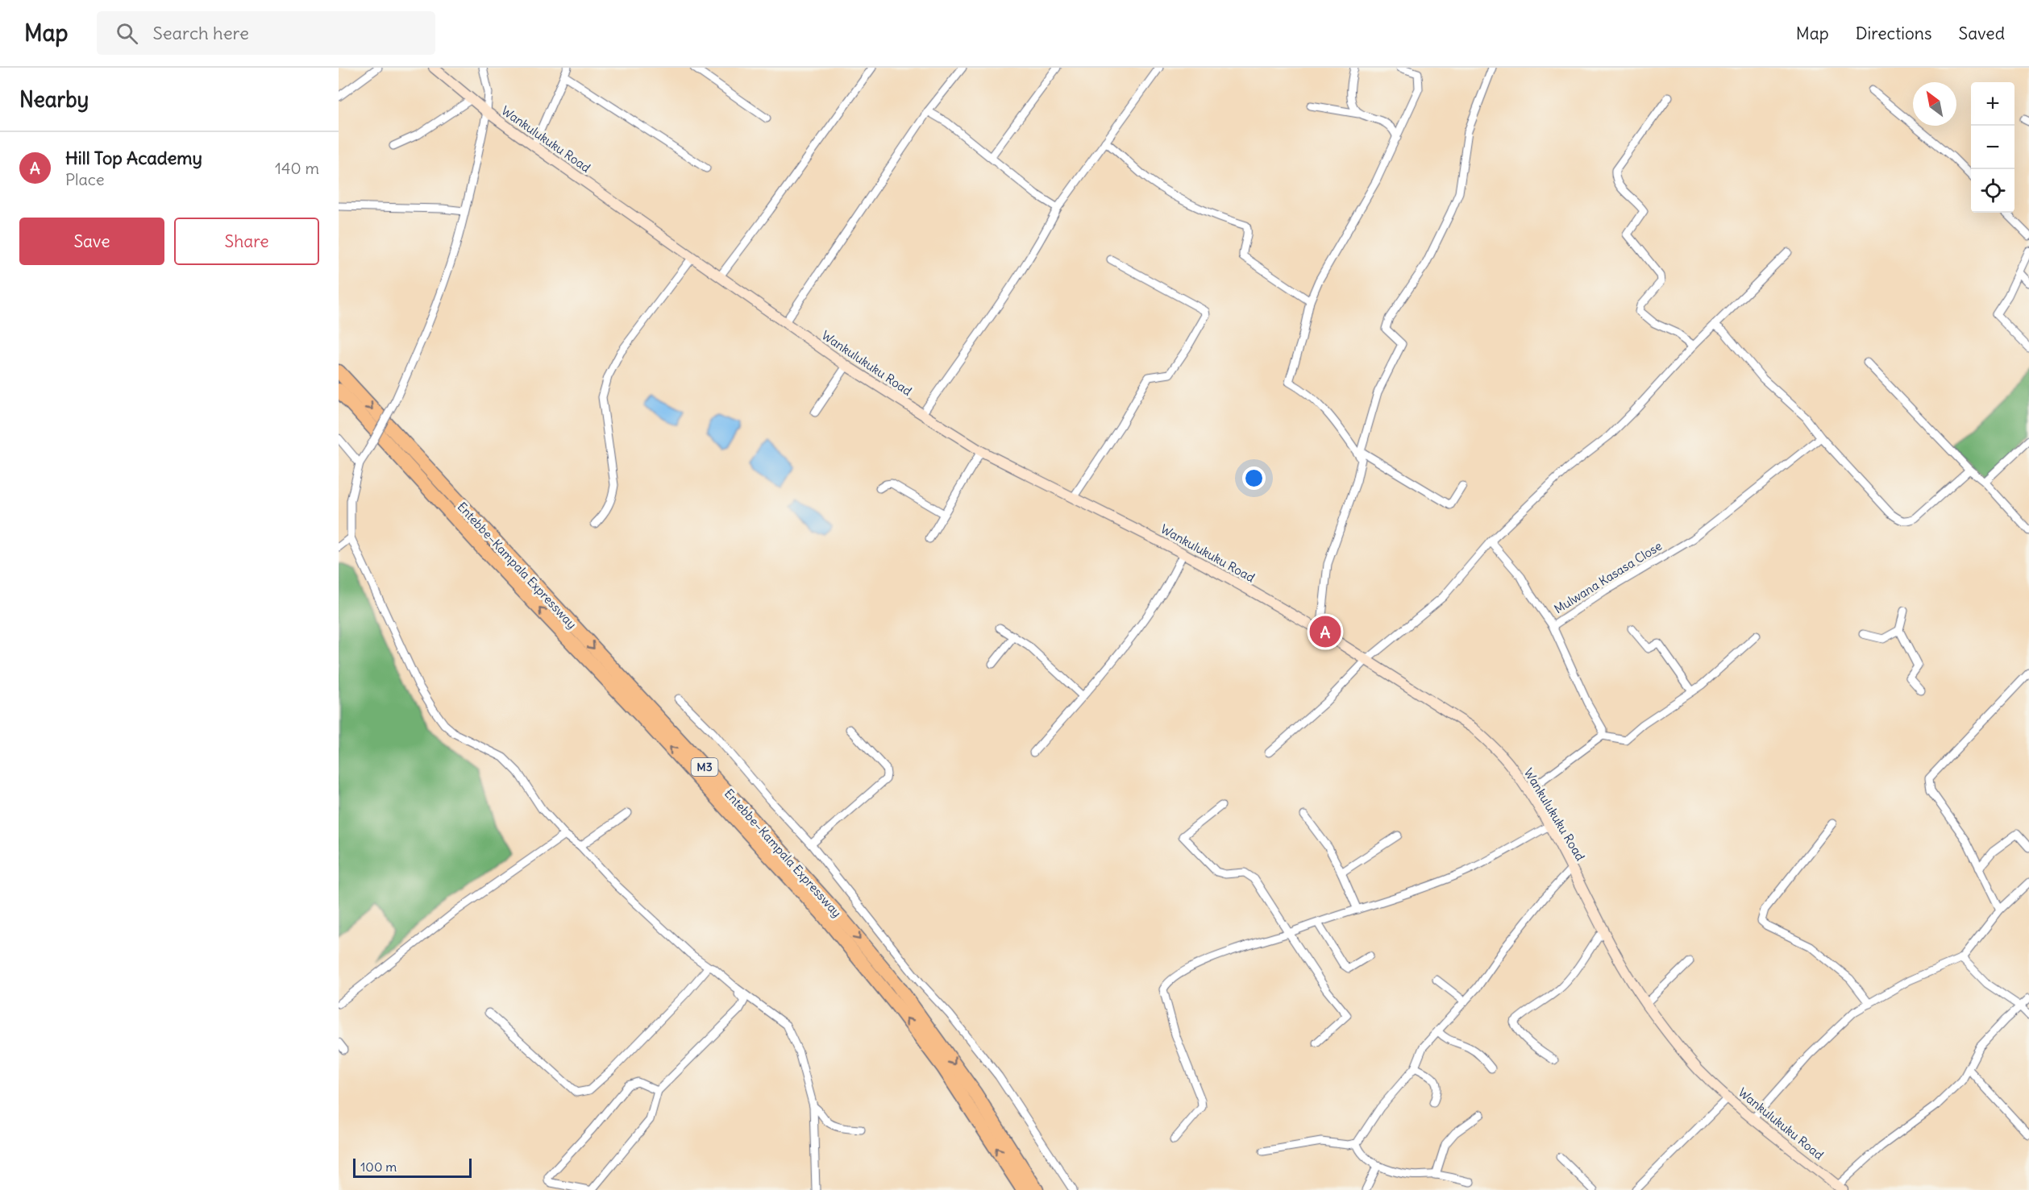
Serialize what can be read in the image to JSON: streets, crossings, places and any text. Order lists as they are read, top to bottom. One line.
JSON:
{"streets":{"highway":["Entebbe–Kampala Expressway","M3"],"main road":["Wankulukuku Road"],"street":["Mulwana Kasasa Close"]},"scale_bar":"100 m","north":"top left","page":{"header":"Map","search":"Search here","nav":["Map","Directions","Saved"],"heading":"Nearby","map_buttons":["+","−"],"list":[{"mark":"A","name":"Hill Top Academy","note":"Place","value":"140 m"}],"buttons":["Save","Share"],"pins":"A","scale":"100 m"}}
